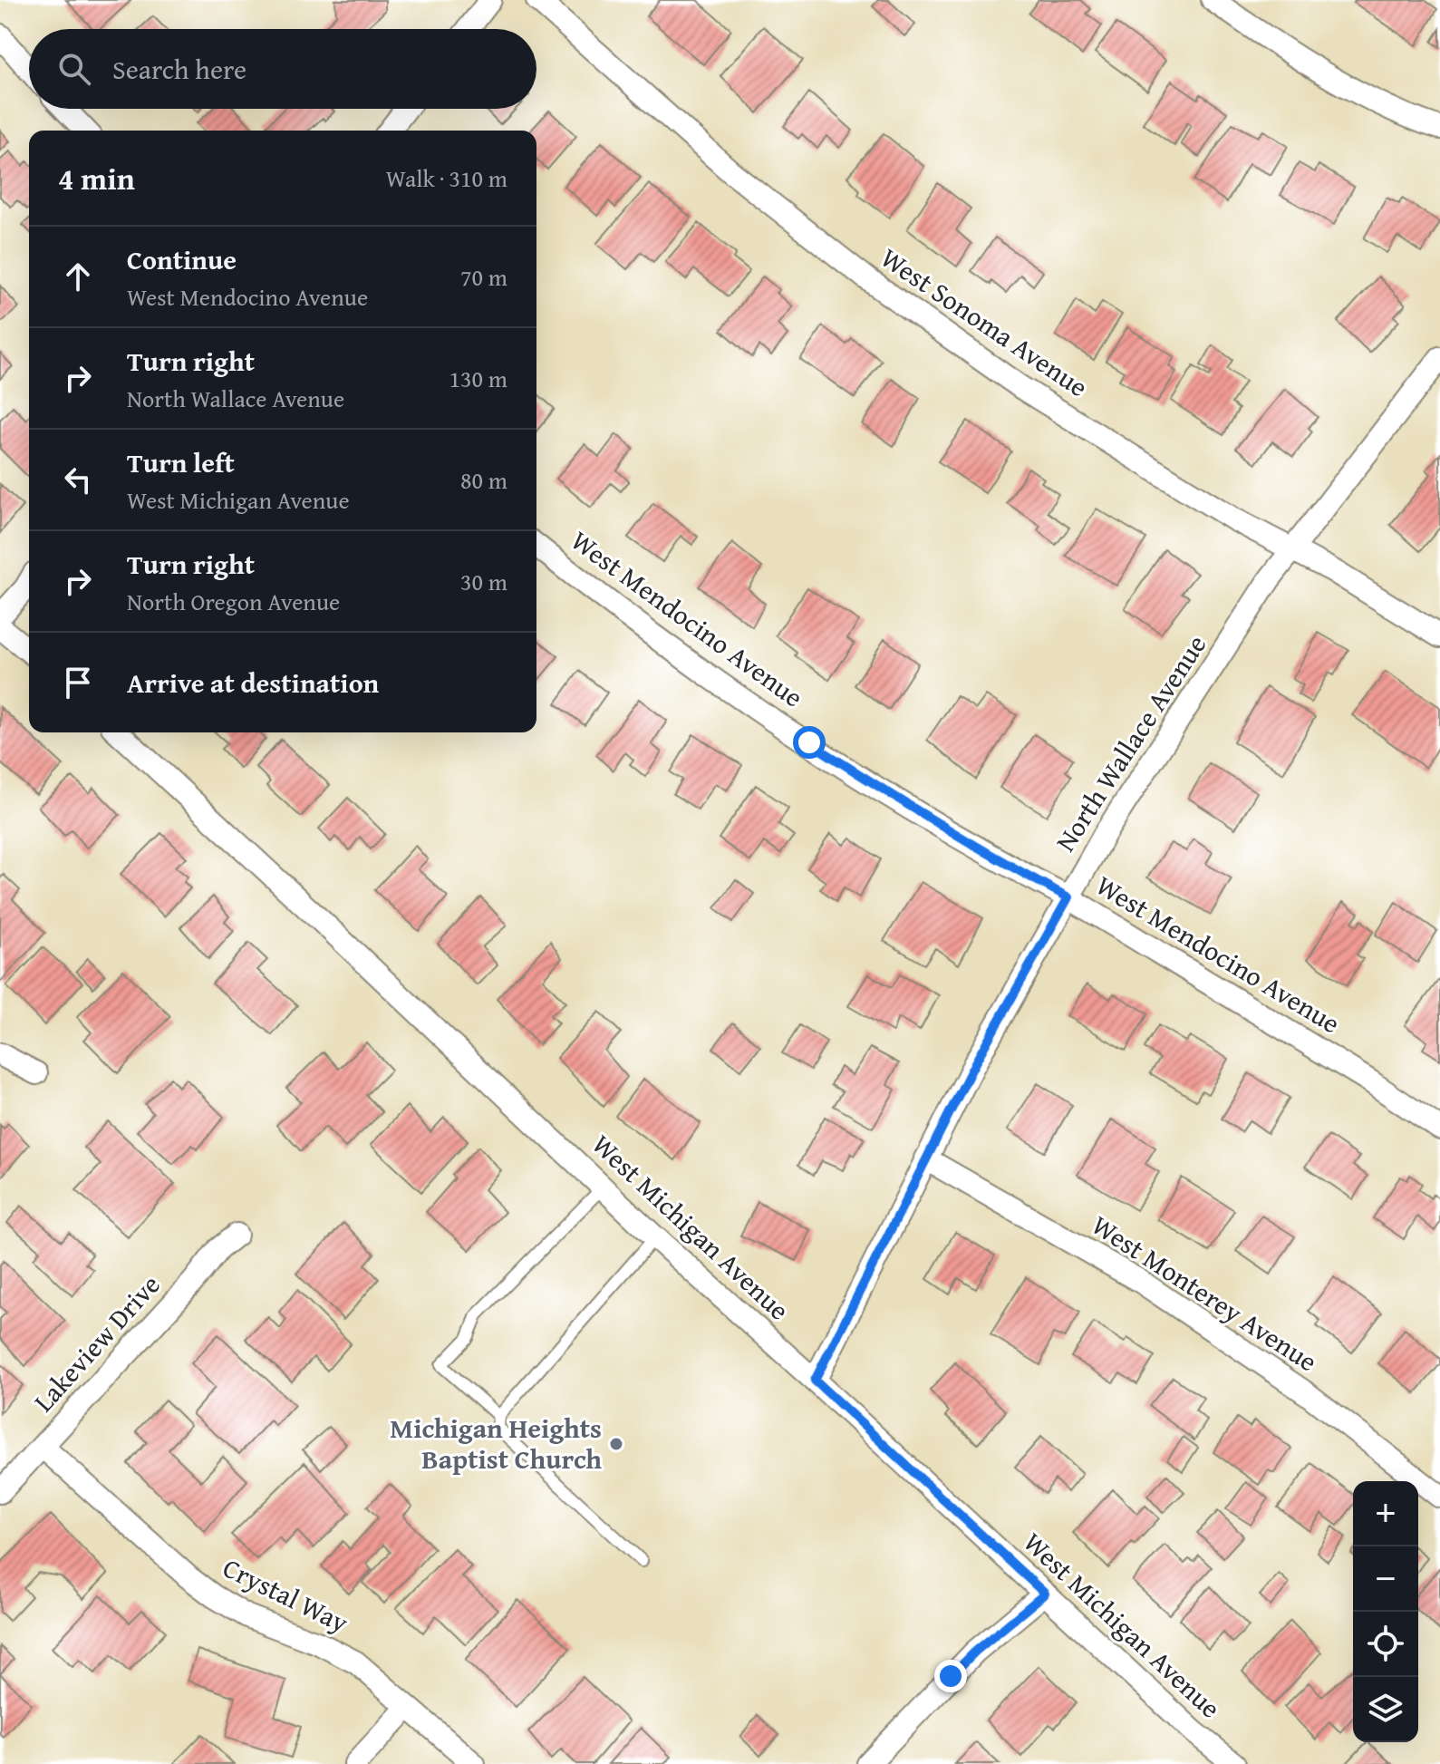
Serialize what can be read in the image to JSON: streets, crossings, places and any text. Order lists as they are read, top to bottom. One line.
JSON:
{"streets":{"street":["West Sonoma Avenue","West Mendocino Avenue","North Wallace Avenue","West Michigan Avenue","West Monterey Avenue","Lakeview Drive","Crystal Way"]},"crossings":[["West Sonoma Avenue","North Wallace Avenue"],["West Mendocino Avenue","North Wallace Avenue"],["North Wallace Avenue","West Michigan Avenue"],["North Wallace Avenue","West Monterey Avenue"],["Lakeview Drive","Crystal Way"]],"places":["Michigan Heights Baptist Church"],"page":{"search":"Search here","heading":["4 min","Walk · 310 m"],"list":[["Continue","West Mendocino Avenue","70 m"],["Turn right","North Wallace Avenue","130 m"],["Turn left","West Michigan Avenue","80 m"],["Turn right","North Oregon Avenue","30 m"],"Arrive at destination"],"map_buttons":["+","−"]}}
